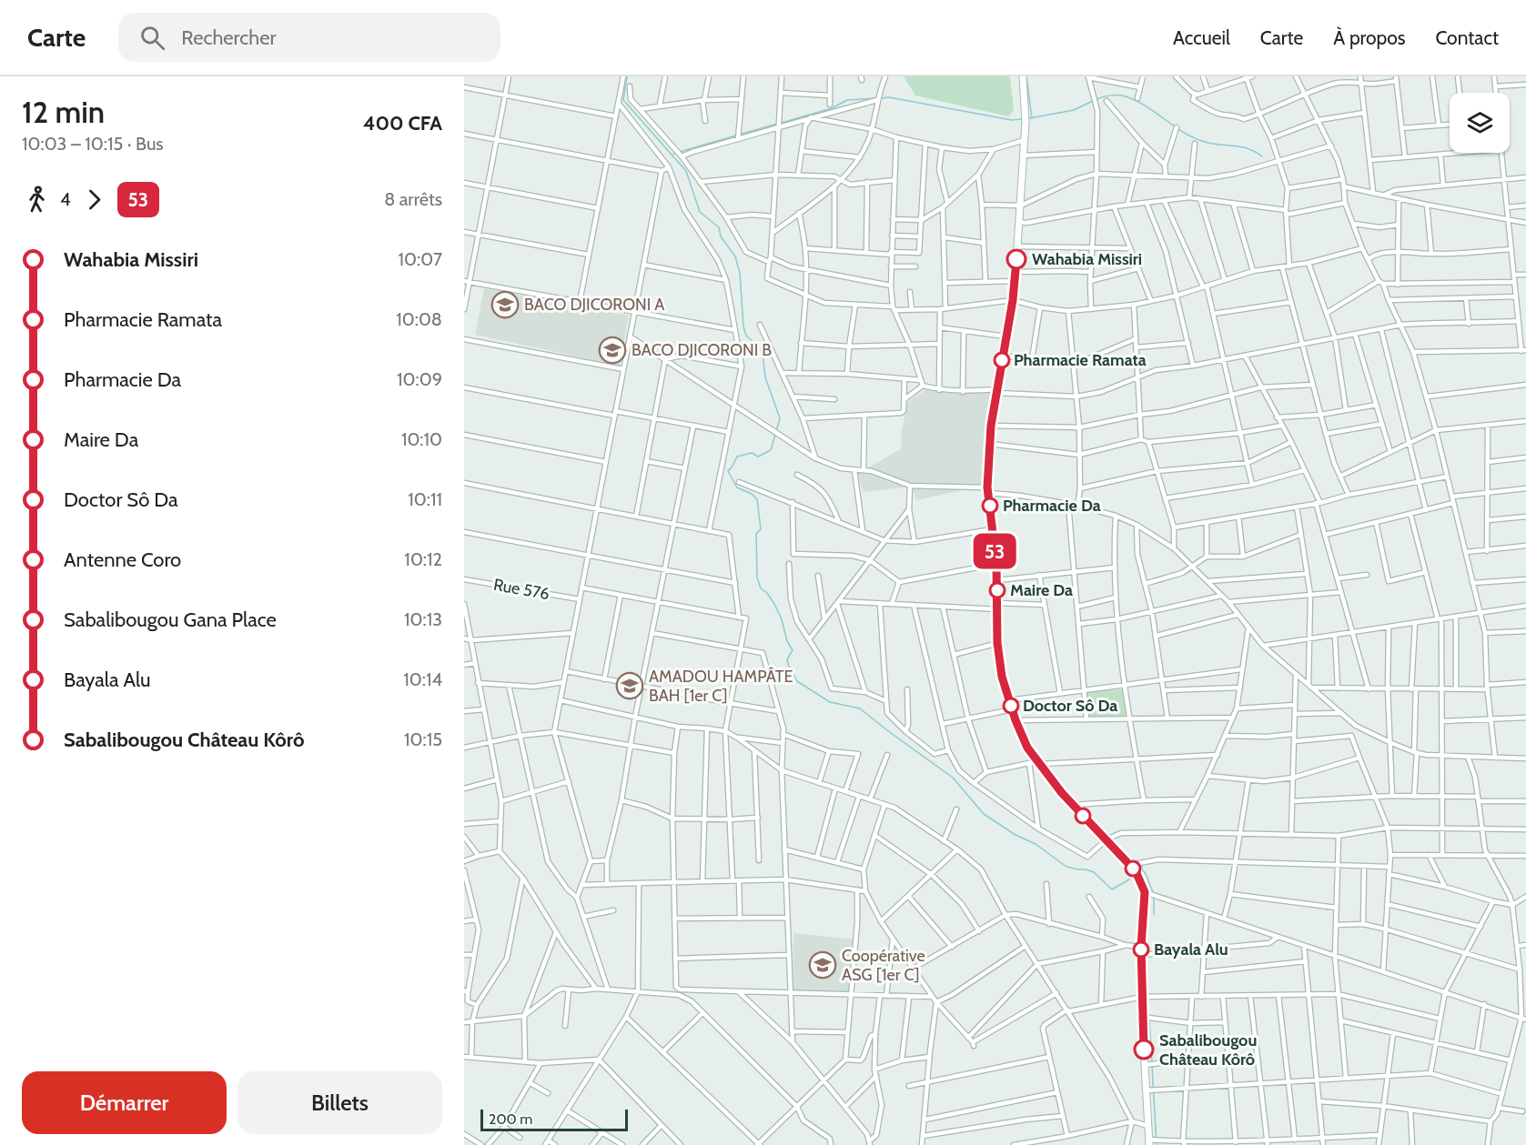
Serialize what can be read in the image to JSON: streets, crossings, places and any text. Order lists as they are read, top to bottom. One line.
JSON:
{"streets":{"street":["Rue 576"]},"places":{"other":["Wahabia Missiri","Pharmacie Ramata","Pharmacie Da","Maire Da","Doctor Sô Da","Bayala Alu","Sabalibougou Château Kôrô"],"school or university":["BACO DJICORONI A","BACO DJICORONI B","AMADOU HAMPÂTE BAH [1er C]","Coopérative ASG [1er C]"]},"lines":["bus line 53"],"scale_bar":"200 m","page":{"header":"Carte","search":"Rechercher","nav":["Accueil","Carte","À propos","Contact"],"heading":["12 min","10:03 – 10:15 · Bus","400 CFA"],"on_map":"53","legs":["4","53","8 arrêts"],"list":[{"name":"Wahabia Missiri","value":"10:07"},{"name":"Pharmacie Ramata","value":"10:08"},{"name":"Pharmacie Da","value":"10:09"},{"name":"Maire Da","value":"10:10"},{"name":"Doctor Sô Da","value":"10:11"},{"name":"Antenne Coro","value":"10:12"},{"name":"Sabalibougou Gana Place","value":"10:13"},{"name":"Bayala Alu","value":"10:14"},{"name":"Sabalibougou Château Kôrô","value":"10:15"}],"buttons":["Démarrer","Billets"],"scale":"200 m"}}
